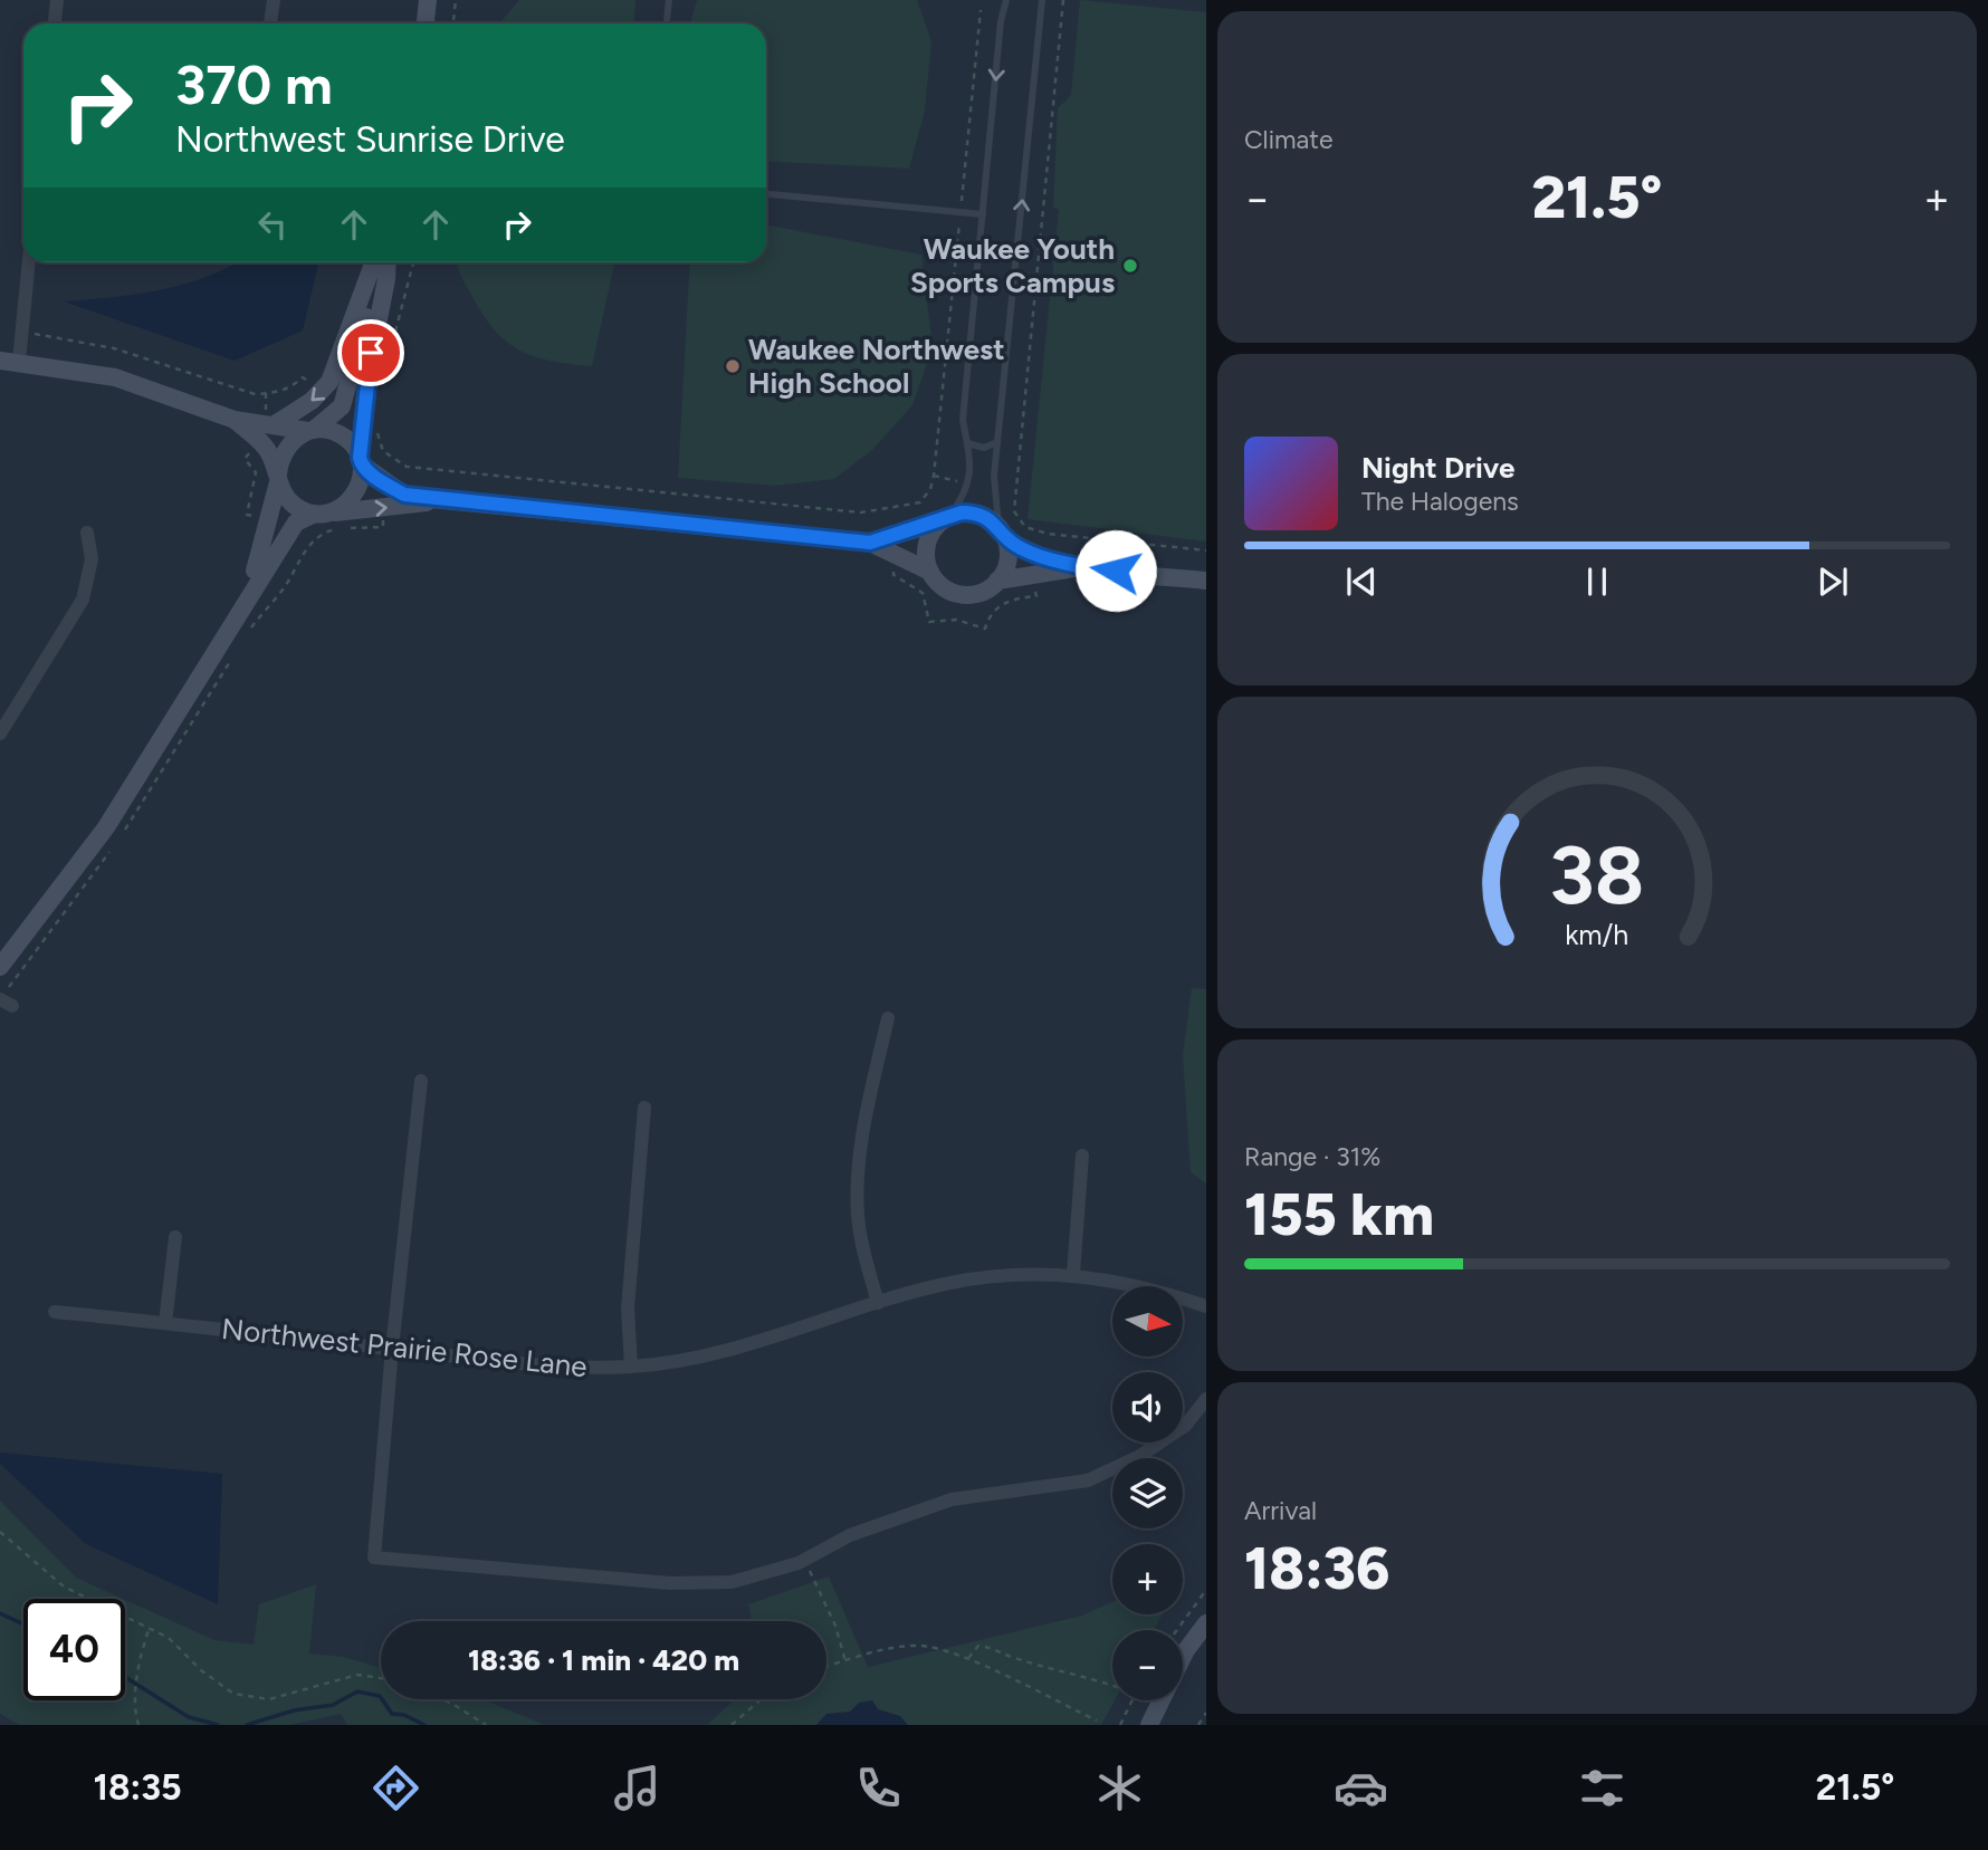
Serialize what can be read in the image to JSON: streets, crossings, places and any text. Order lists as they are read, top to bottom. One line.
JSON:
{"streets":{"street":["Northwest Prairie Rose Lane"]},"places":["Waukee Youth Sports Campus","Waukee Northwest High School"],"north":"right","page":{"tile":["Climate",["Range · 31%","155 km"],["Arrival","18:36"]],"turn":["370 m","Northwest Sunrise Drive"],"heat":["−","21.5°","+"],"song":["Night Drive","The Halogens"],"map_buttons":["+","−"],"limit":"40","trip":"18:36 · 1 min · 420 m","tabs":["18:35","21.5°"],"gauge":["38","km/h"]}}
